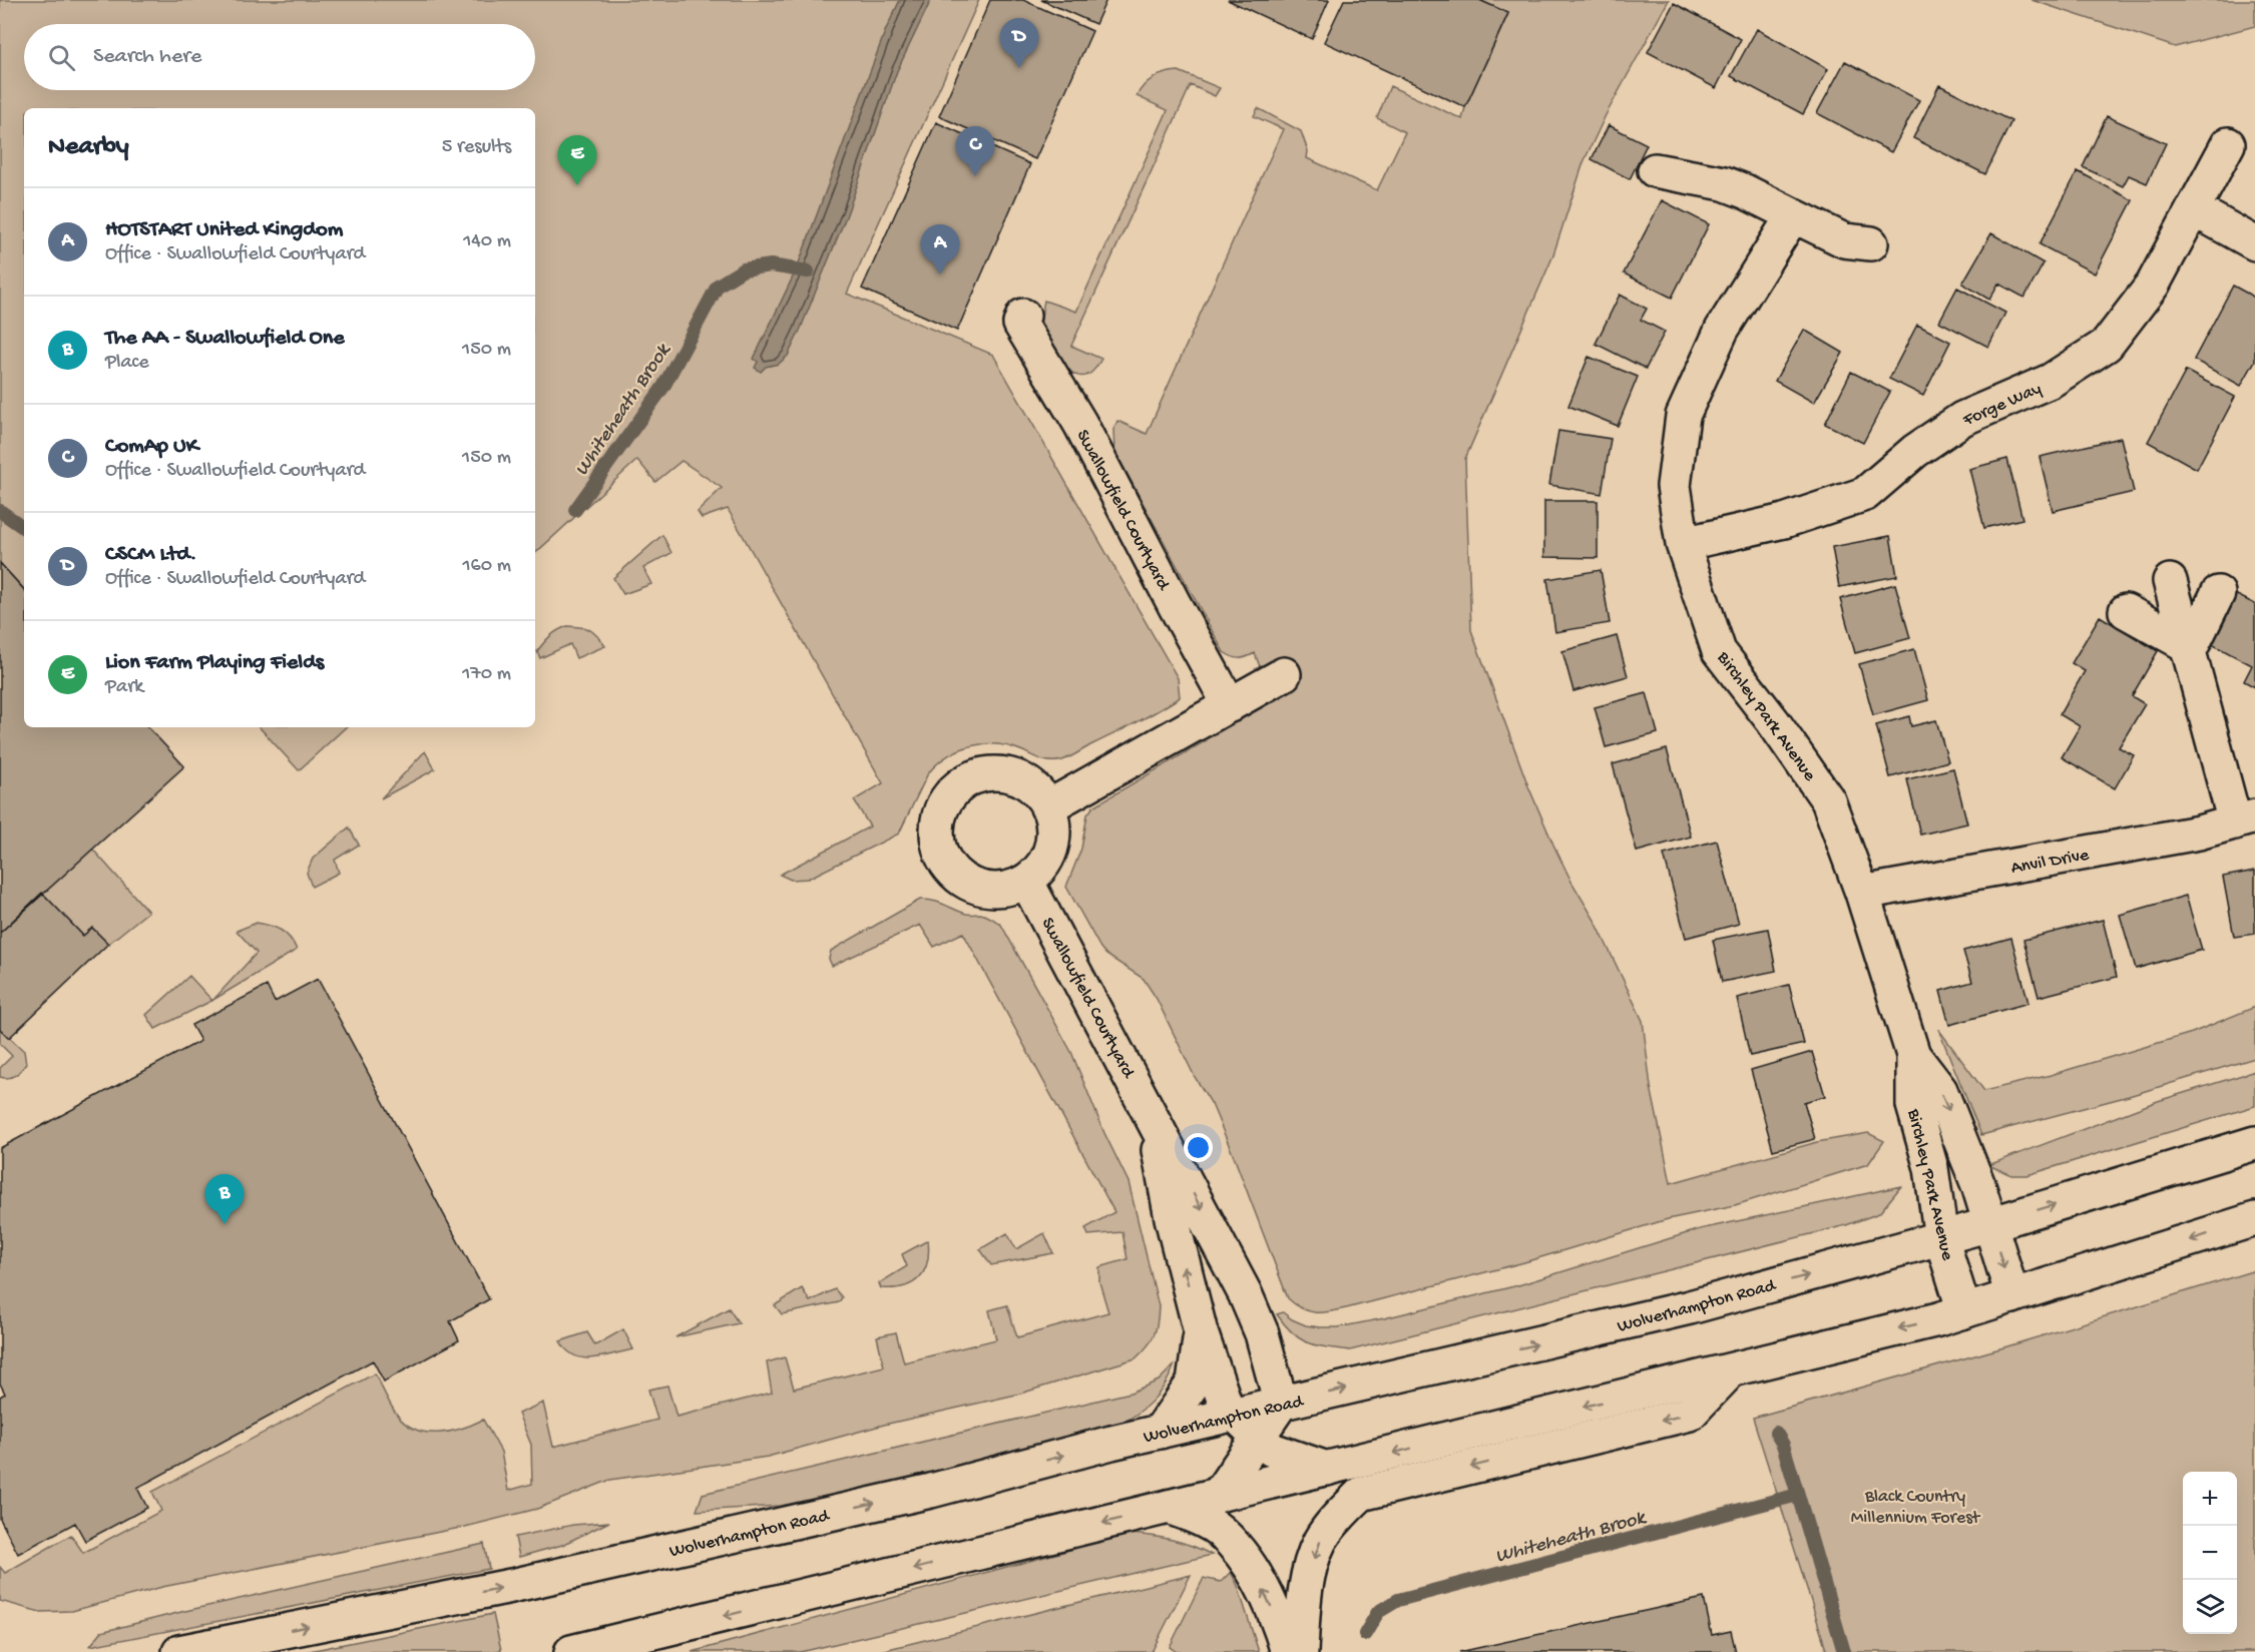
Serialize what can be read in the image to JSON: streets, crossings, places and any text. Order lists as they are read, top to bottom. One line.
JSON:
{"streets":{"main road":["Forge Way","Swallowfield Courtyard","Birchley Park Avenue","Anvil Drive","Wolverhampton Road"]},"crossings":[["Forge Way","Birchley Park Avenue"],["Swallowfield Courtyard","Wolverhampton Road"],["Birchley Park Avenue","Anvil Drive"],["Birchley Park Avenue","Wolverhampton Road"]],"water":["Whiteheath Brook"],"parks":["Black Country Millennium Forest"],"page":{"pins":["D","C","E","A","B"],"search":"Search here","heading":["Nearby","5 results"],"list":[{"mark":"A","name":"HOTSTART United Kingdom","note":"Office · Swallowfield Courtyard","value":"140 m"},{"mark":"B","name":"The AA - Swallowfield One","note":"Place","value":"150 m"},{"mark":"C","name":"ComAp UK","note":"Office · Swallowfield Courtyard","value":"150 m"},{"mark":"D","name":"CSCM Ltd.","note":"Office · Swallowfield Courtyard","value":"160 m"},{"mark":"E","name":"Lion Farm Playing Fields","note":"Park","value":"170 m"}],"map_buttons":["+","−"]}}
